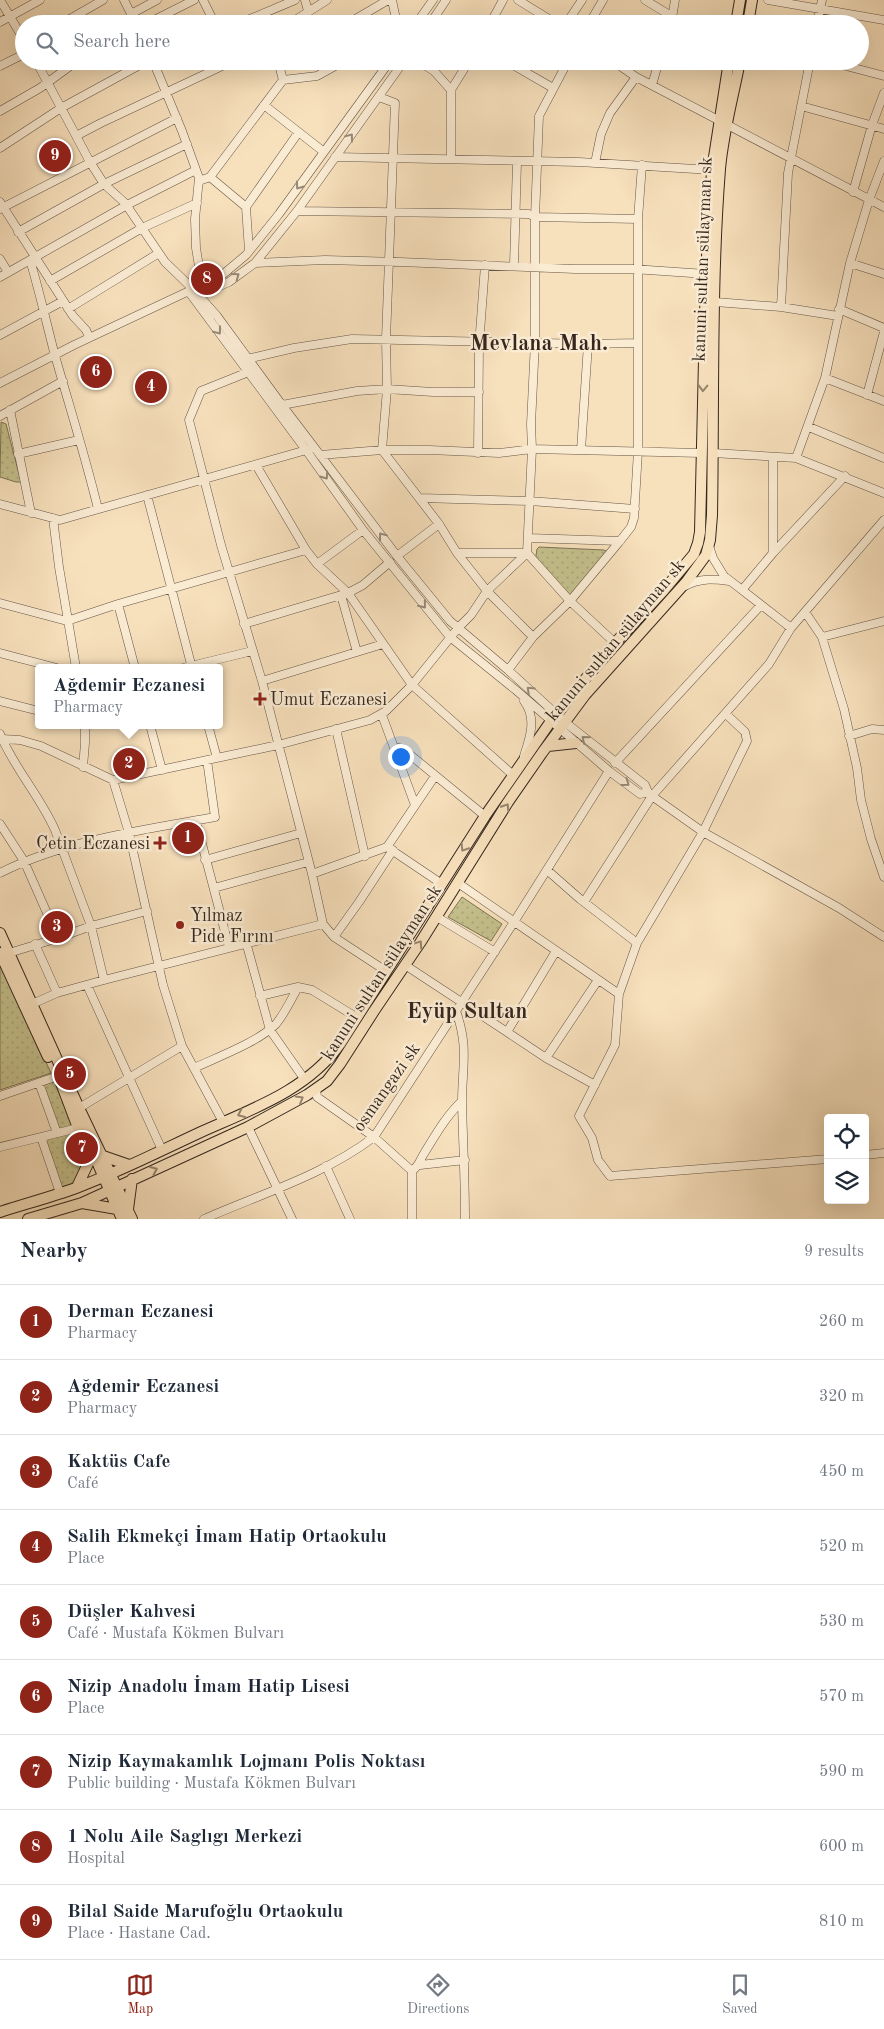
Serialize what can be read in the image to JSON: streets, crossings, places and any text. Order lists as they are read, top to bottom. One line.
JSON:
{"streets":{"main road":["kanuni sultan sülayman sk"],"street":["osmangazi sk"]},"districts":["Mevlana Mah.","Eyüp Sultan"],"places":{"health":["Umut Eczanesi","Çetin Eczanesi"],"other":["Yılmaz Pide Fırını"]},"page":{"search":"Search here","pins":["9","8","6","4","2","1","3","5","7"],"popup":["Ağdemir Eczanesi","Pharmacy"],"heading":["Nearby","9 results"],"list":[{"mark":"1","name":"Derman Eczanesi","note":"Pharmacy","value":"260 m"},{"mark":"2","name":"Ağdemir Eczanesi","note":"Pharmacy","value":"320 m"},{"mark":"3","name":"Kaktüs Cafe","note":"Café","value":"450 m"},{"mark":"4","name":"Salih Ekmekçi İmam Hatip Ortaokulu","note":"Place","value":"520 m"},{"mark":"5","name":"Düşler Kahvesi","note":"Café · Mustafa Kökmen Bulvarı","value":"530 m"},{"mark":"6","name":"Nizip Anadolu İmam Hatip Lisesi","note":"Place","value":"570 m"},{"mark":"7","name":"Nizip Kaymakamlık Lojmanı Polis Noktası","note":"Public building · Mustafa Kökmen Bulvarı","value":"590 m"},{"mark":"8","name":"1 Nolu Aile Saglıgı Merkezi","note":"Hospital","value":"600 m"},{"mark":"9","name":"Bilal Saide Marufoğlu Ortaokulu","note":"Place · Hastane Cad.","value":"810 m"}],"nav":["Map","Directions","Saved"]}}
